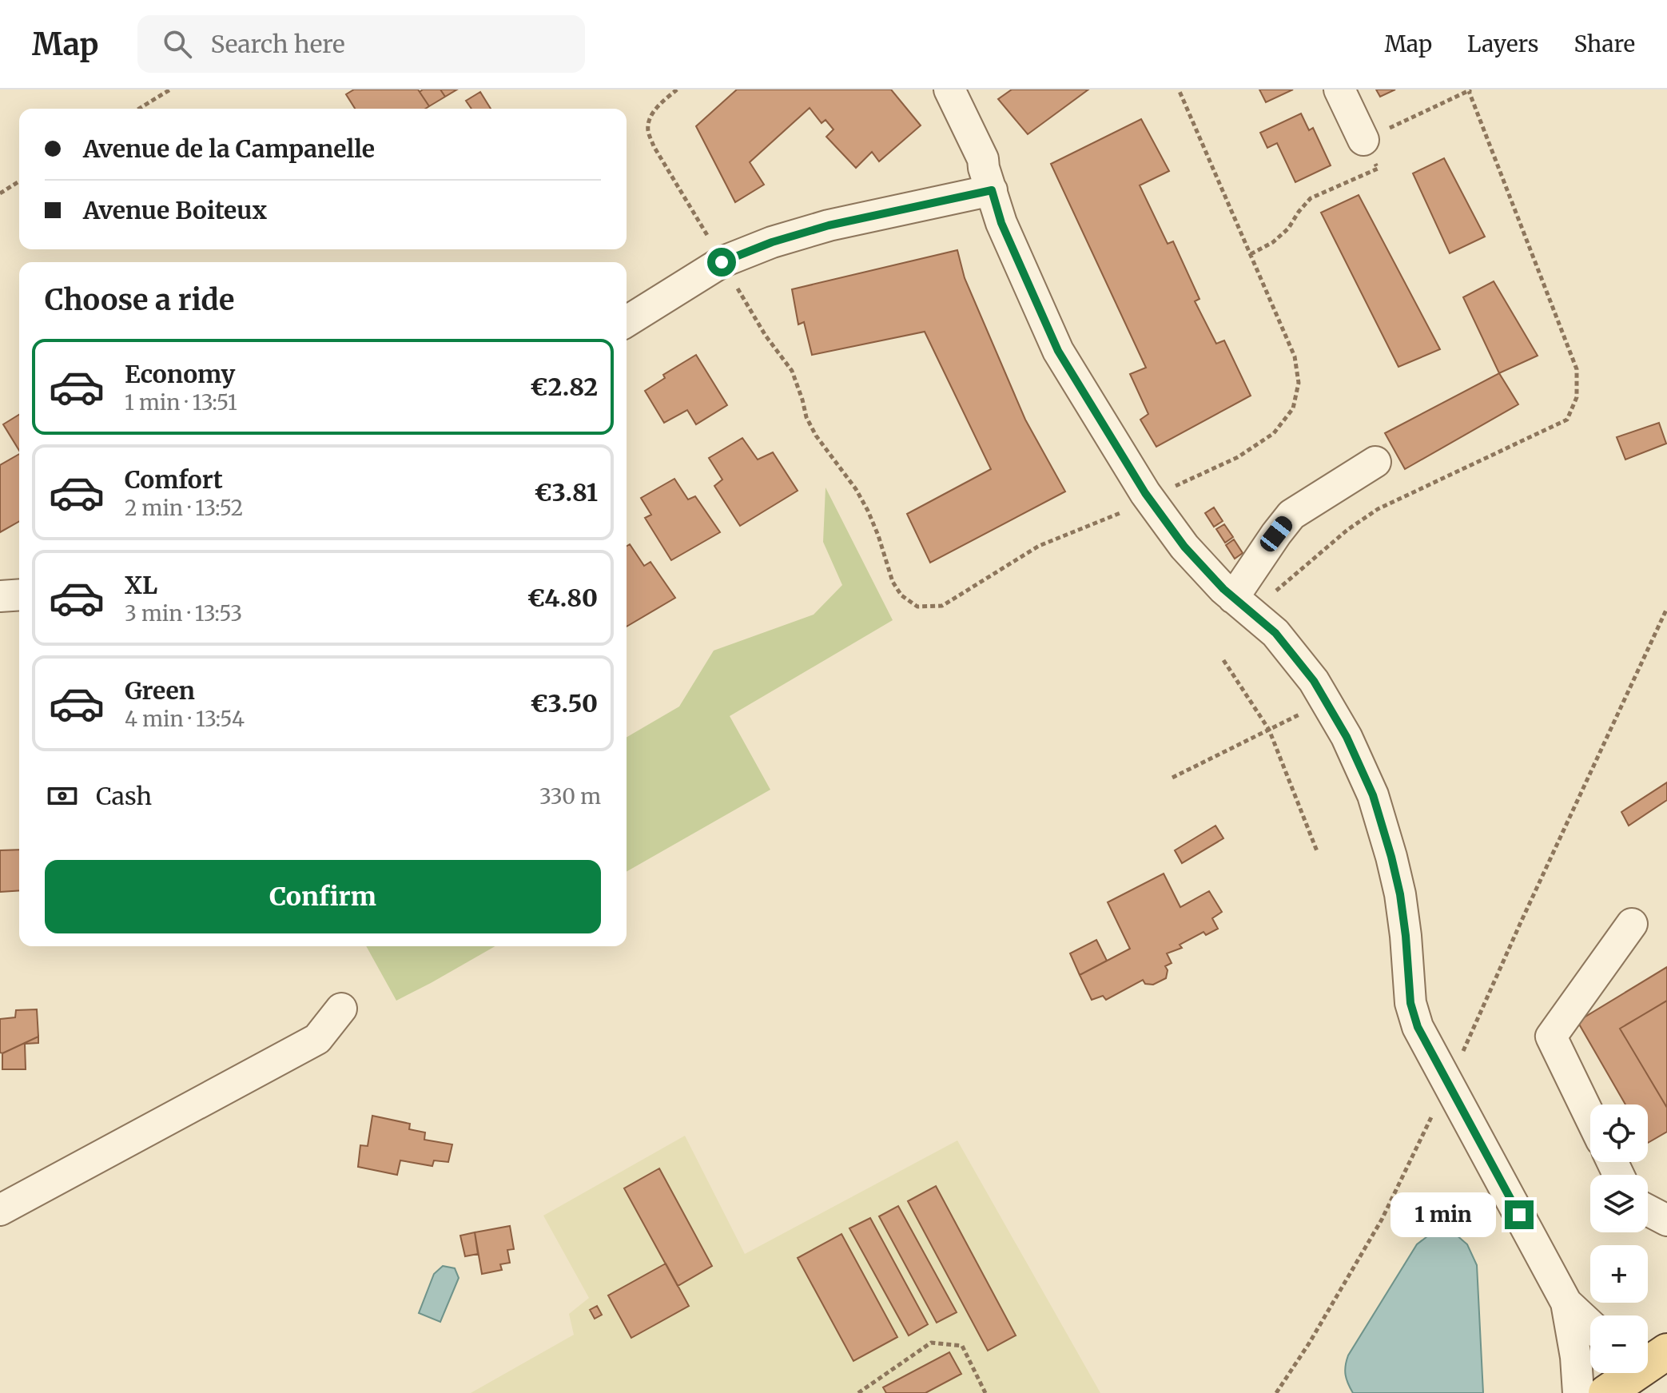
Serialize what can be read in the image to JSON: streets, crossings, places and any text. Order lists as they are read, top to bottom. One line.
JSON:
{"page":{"header":"Map","search":"Search here","nav":["Map","Layers","Share"],"banner":["Avenue de la Campanelle","Avenue Boiteux"],"heading":"Choose a ride","list":[{"name":"Economy","note":"1 min · 13:51","value":"€2.82"},{"name":"Comfort","note":"2 min · 13:52","value":"€3.81"},{"name":"XL","note":"3 min · 13:53","value":"€4.80"},{"name":"Green","note":"4 min · 13:54","value":"€3.50"}],"pay":["Cash","330 m"],"buttons":"Confirm","map_buttons":["+","−"],"bubble":"1 min"}}
